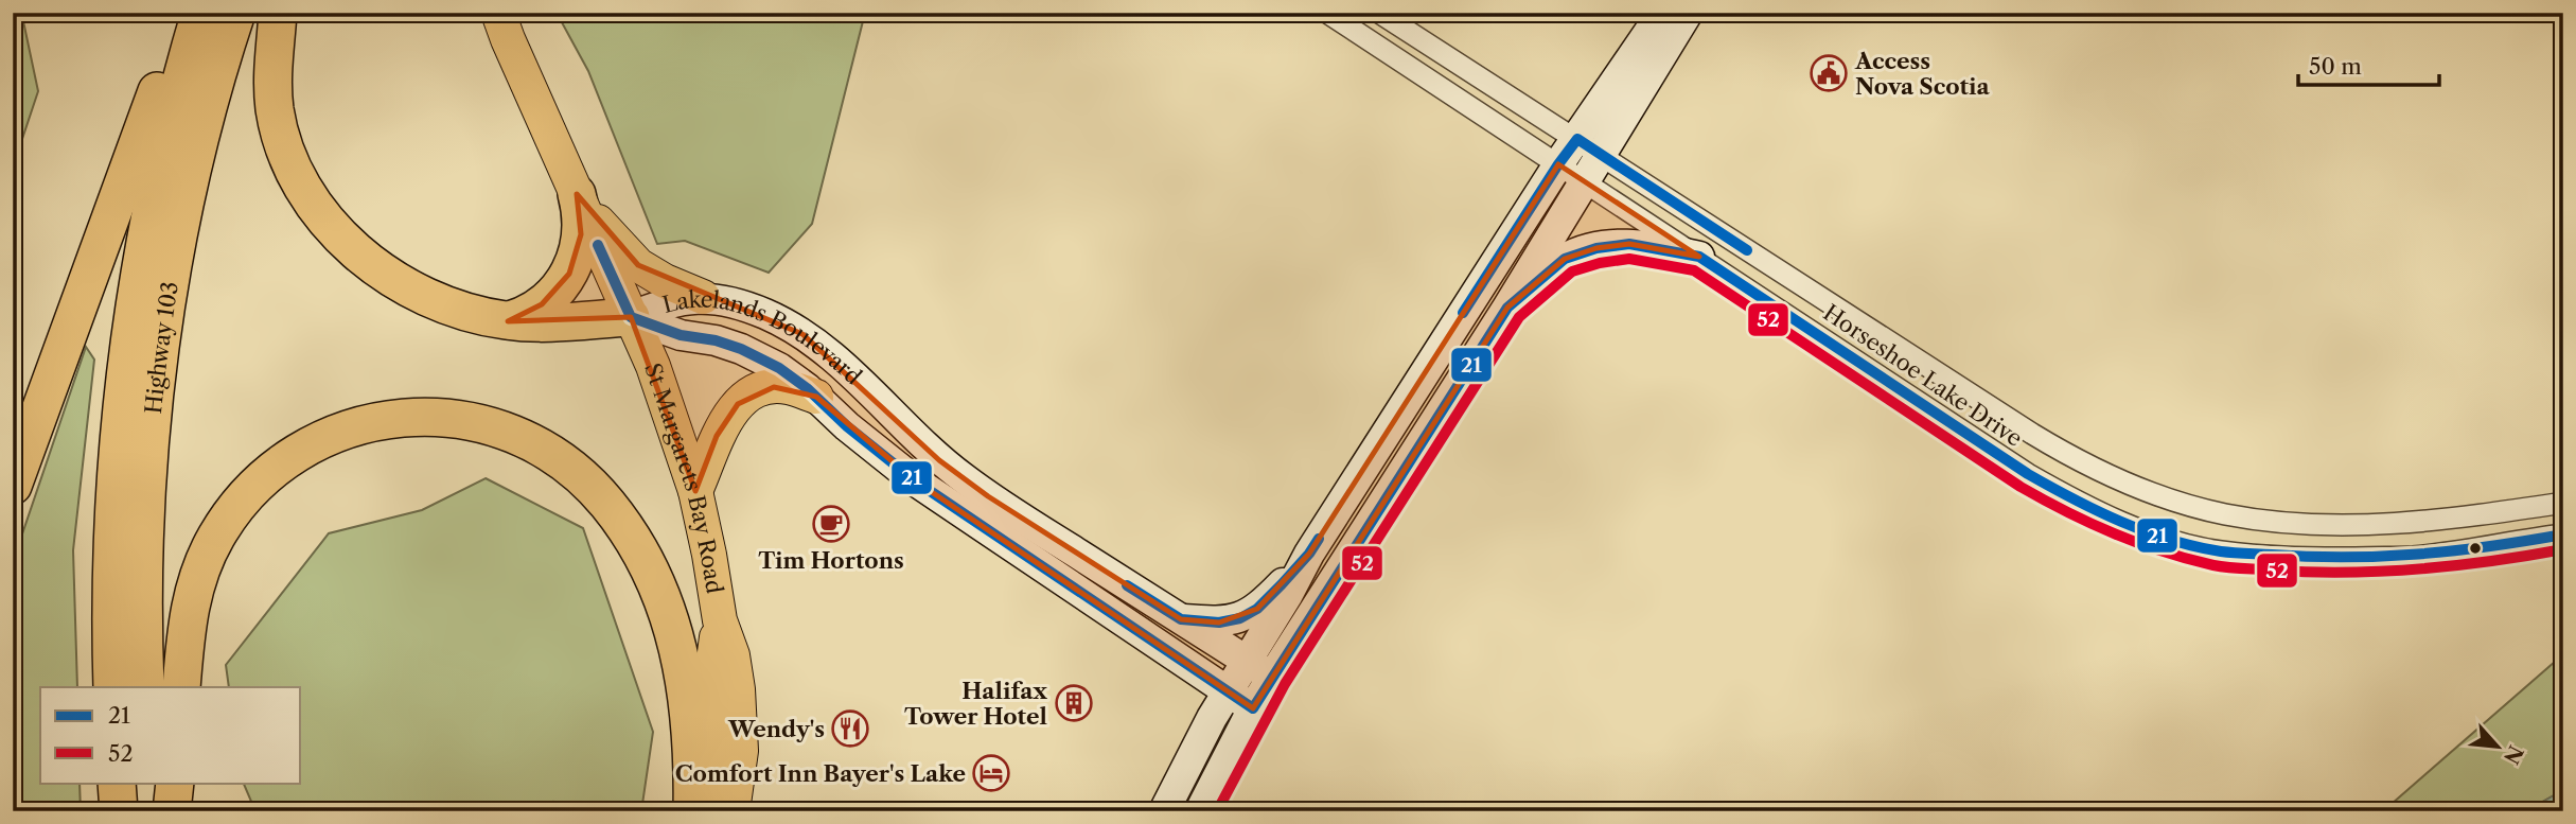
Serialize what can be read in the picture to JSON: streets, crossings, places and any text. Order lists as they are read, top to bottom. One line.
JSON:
{"streets":{"highway":["Highway 103"],"main road":["St Margarets Bay Road"],"street":["Lakelands Boulevard","Horseshoe Lake Drive"]},"crossings":[["Lakelands Boulevard","St Margarets Bay Road"]],"places":{"public building":["Access Nova Scotia"],"cafe":["Tim Hortons"],"building":["Halifax Tower Hotel"],"restaurant":["Wendy's"],"hotel":["Comfort Inn Bayer's Lake"]},"lines":["transit line 21","transit line 52"],"legend":["21","52"],"scale_bar":"50 m","north":"bottom right"}
